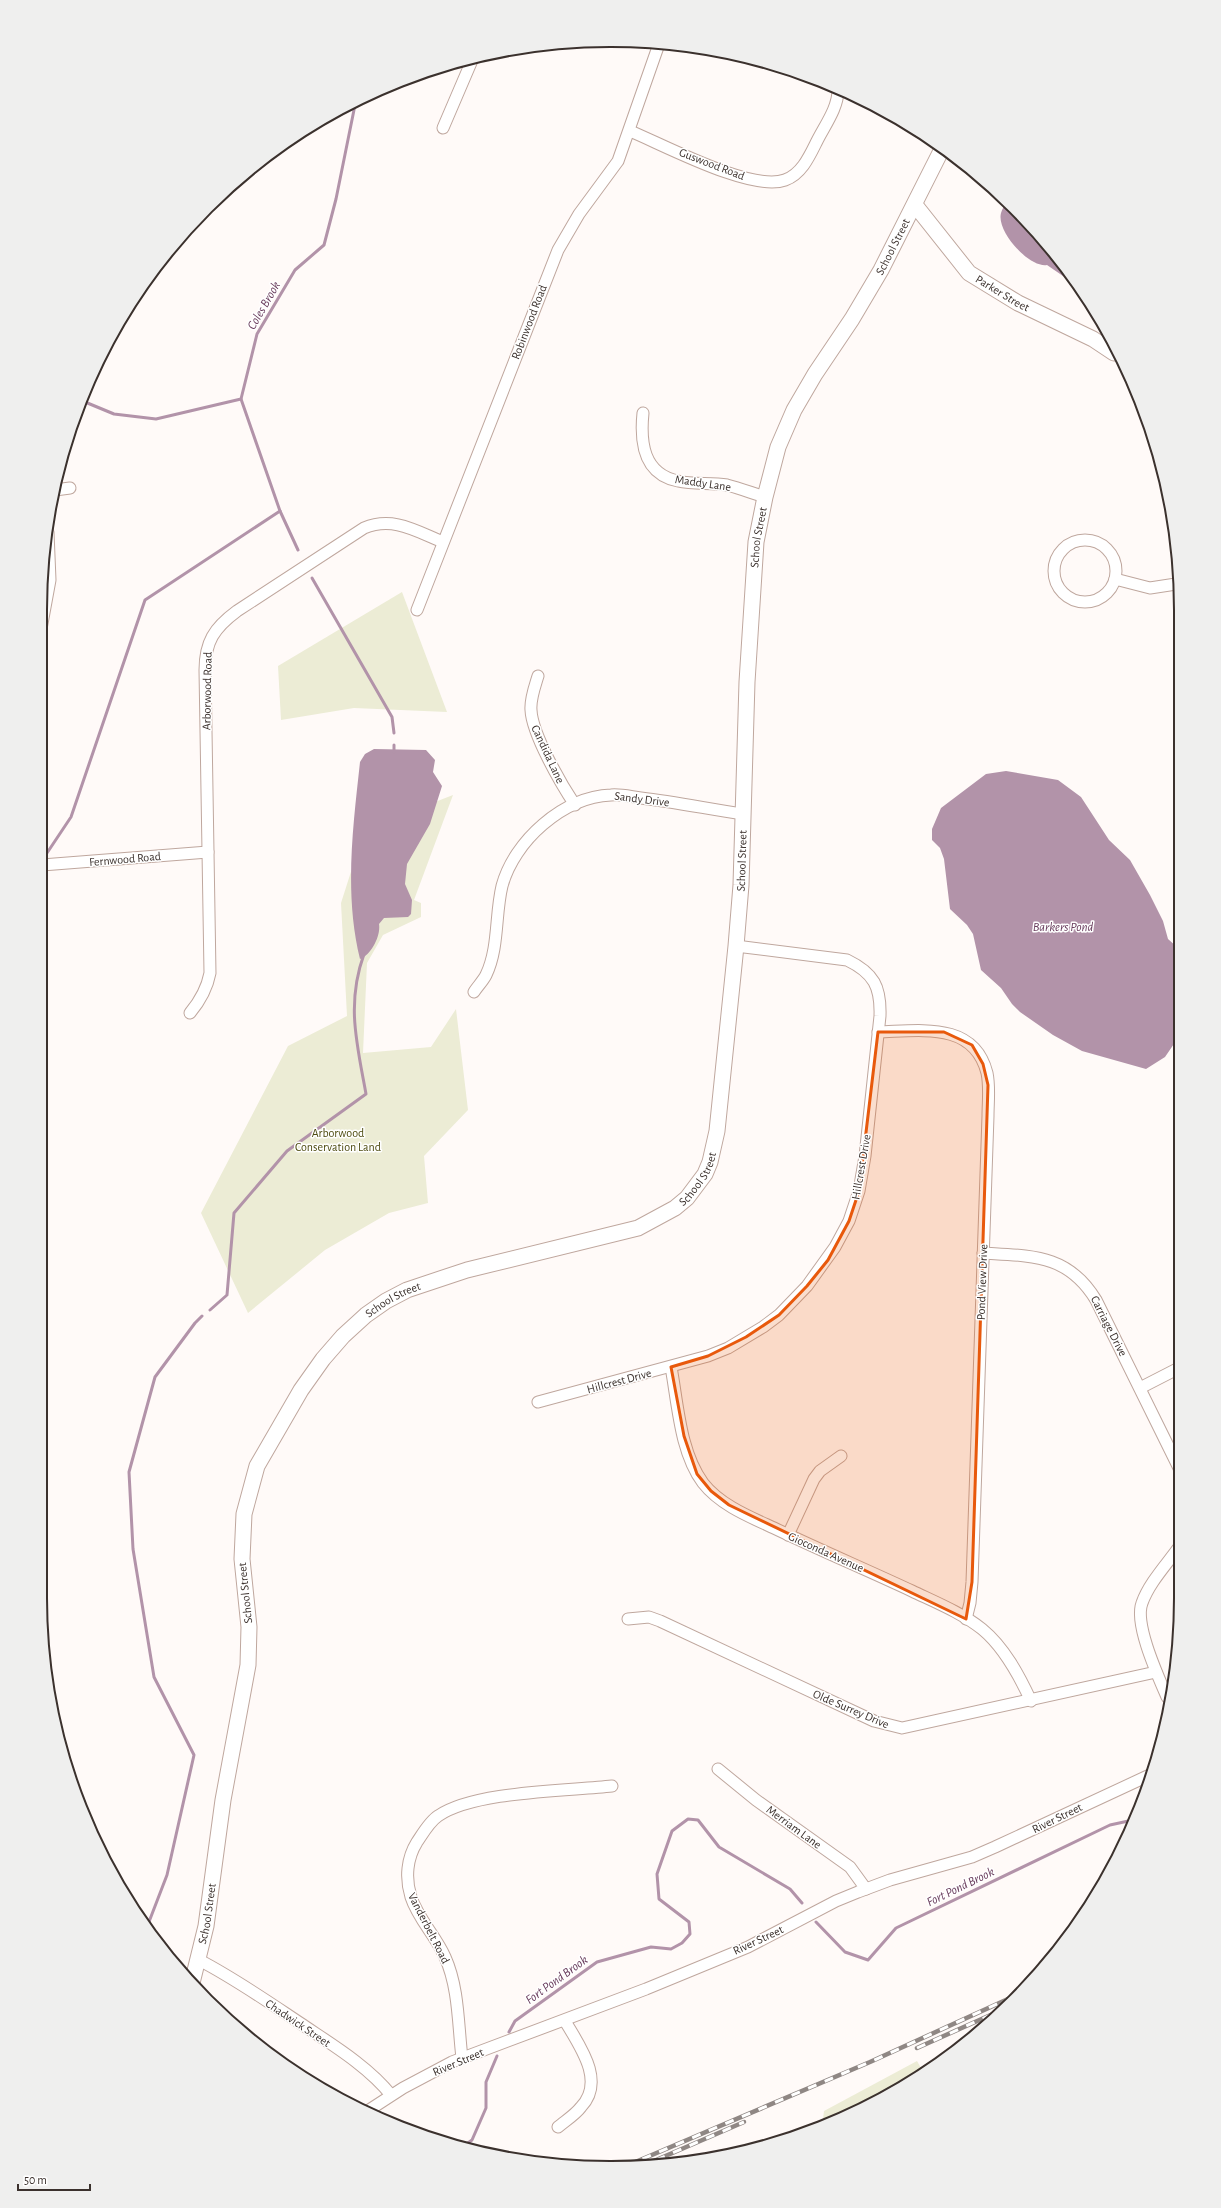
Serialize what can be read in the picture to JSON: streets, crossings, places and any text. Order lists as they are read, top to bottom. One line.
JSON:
{"streets":{"street":["Guswood Road","School Street","Parker Street","Robinwood Road","Maddy Lane","Arborwood Road","Candida Lane","Sandy Drive","Fernwood Road","Hillcrest Drive","Pond View Drive","Carriage Drive","Gioconda Avenue","Olde Surrey Drive","River Street","Merriam Lane","Vanderbelt Road","Chadwick Street"]},"crossings":[["Guswood Road","Robinwood Road"],["School Street","Parker Street"],["School Street","Maddy Lane"],["School Street","Sandy Drive"],["School Street","Hillcrest Drive"],["School Street","Chadwick Street"],["Robinwood Road","Arborwood Road"],["Arborwood Road","Fernwood Road"],["Candida Lane","Sandy Drive"],["Hillcrest Drive","Pond View Drive"],["Hillcrest Drive","Gioconda Avenue"],["Pond View Drive","Carriage Drive"],["Pond View Drive","Gioconda Avenue"],["Gioconda Avenue","Olde Surrey Drive"],["River Street","Merriam Lane"],["River Street","Vanderbelt Road"],["River Street","Chadwick Street"]],"water":["Coles Brook","Barkers Pond","Fort Pond Brook"],"parks":["Arborwood Conservation Land"],"scale_bar":"50 m"}
